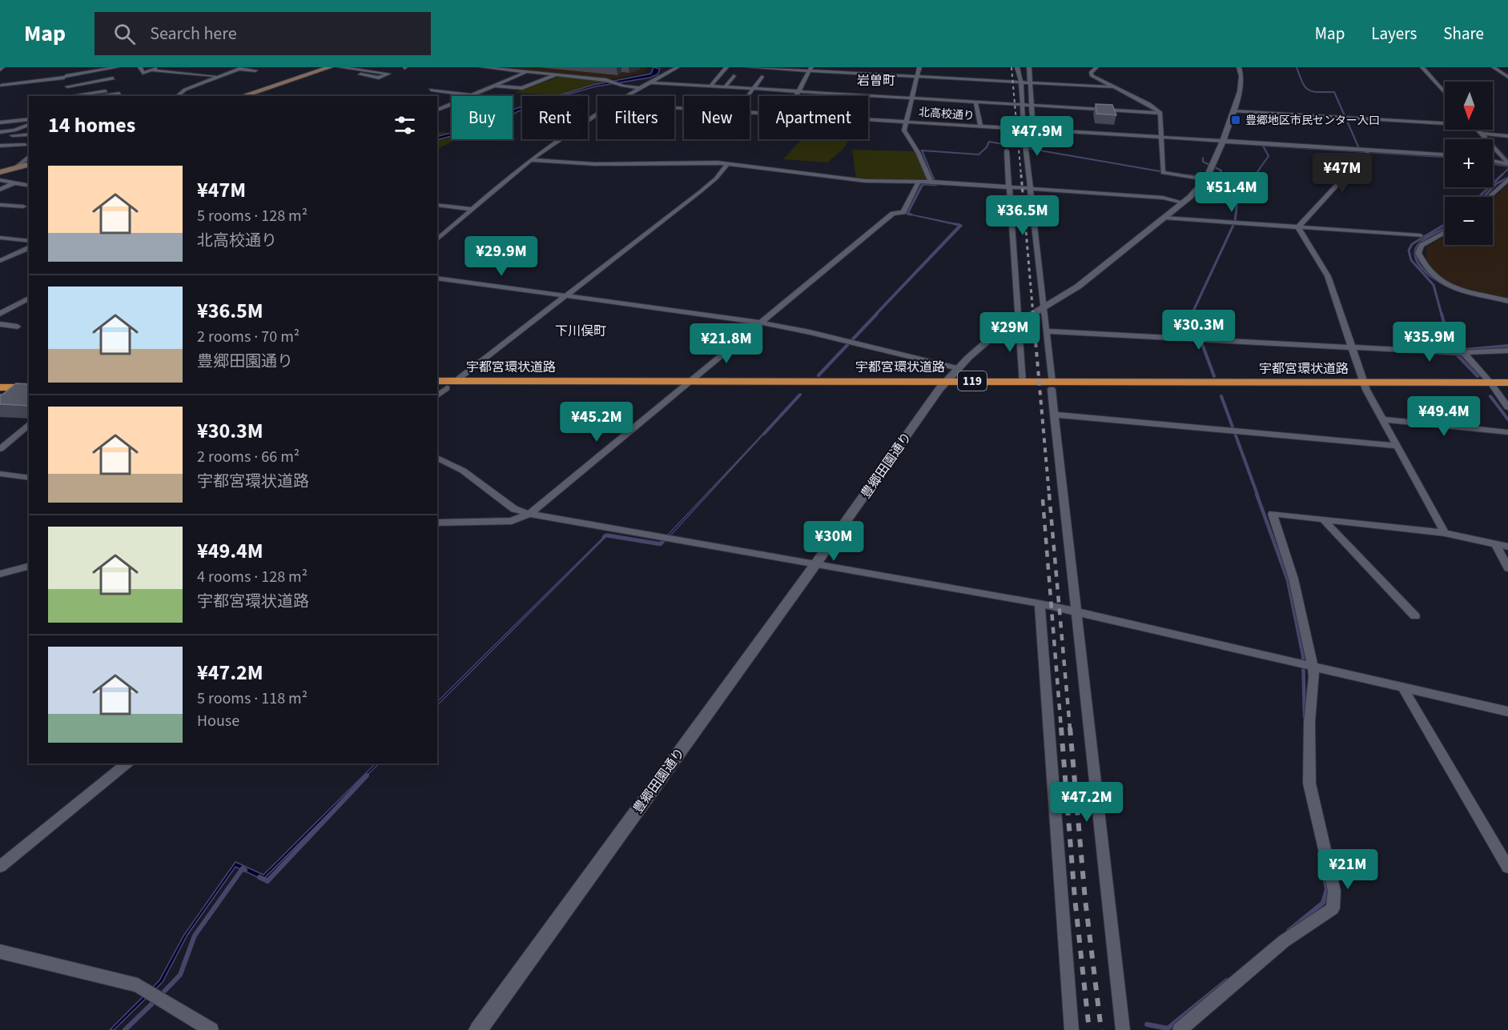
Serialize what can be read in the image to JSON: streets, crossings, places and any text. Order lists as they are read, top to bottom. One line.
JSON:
{"streets":{"highway":["宇都宮環状道路","119"],"street":["北高校通り","豊郷田園通り"]},"crossings":[["北高校通り","豊郷田園通り"],["宇都宮環状道路","豊郷田園通り"]],"districts":["岩曽町","下川俣町"],"places":{"transit":["豊郷地区市民センター入口"]},"north":"bottom","page":{"header":"Map","search":"Search here","nav":["Map","Layers","Share"],"map_buttons":["+","−"],"chip":["Buy","Rent","Filters","New","Apartment"],"heading":"14 homes","price":["¥47.9M","¥47M","¥51.4M","¥36.5M","¥29.9M","¥30.3M","¥29M","¥35.9M","¥21.8M","¥49.4M","¥45.2M","¥30M","¥47.2M","¥21M"],"list":[{"name":"¥47M","note":"5 rooms · 128 m² · 北高校通り"},{"name":"¥36.5M","note":"2 rooms · 70 m² · 豊郷田園通り"},{"name":"¥30.3M","note":"2 rooms · 66 m² · 宇都宮環状道路"},{"name":"¥49.4M","note":"4 rooms · 128 m² · 宇都宮環状道路"},{"name":"¥47.2M","note":"5 rooms · 118 m² · House"}]}}
